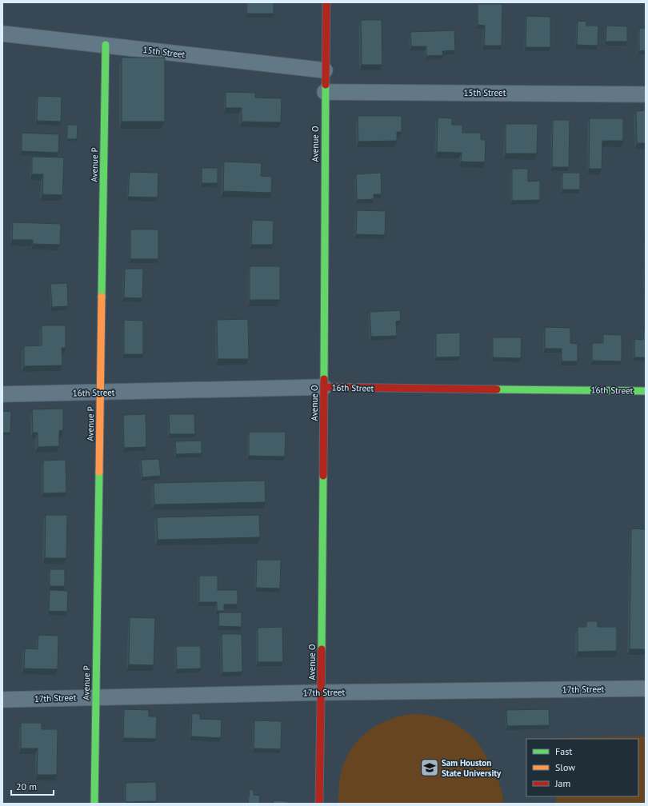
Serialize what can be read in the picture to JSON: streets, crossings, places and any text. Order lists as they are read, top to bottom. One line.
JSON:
{"streets":{"street":["15th Street","Avenue O","Avenue P","16th Street","17th Street"]},"crossings":[["15th Street","Avenue O"],["15th Street","Avenue P"],["Avenue O","16th Street"],["Avenue O","17th Street"],["Avenue P","16th Street"],["Avenue P","17th Street"]],"places":{"school or university":["Sam Houston State University"]},"legend":["Fast","Slow","Jam"],"scale_bar":"20 m"}
